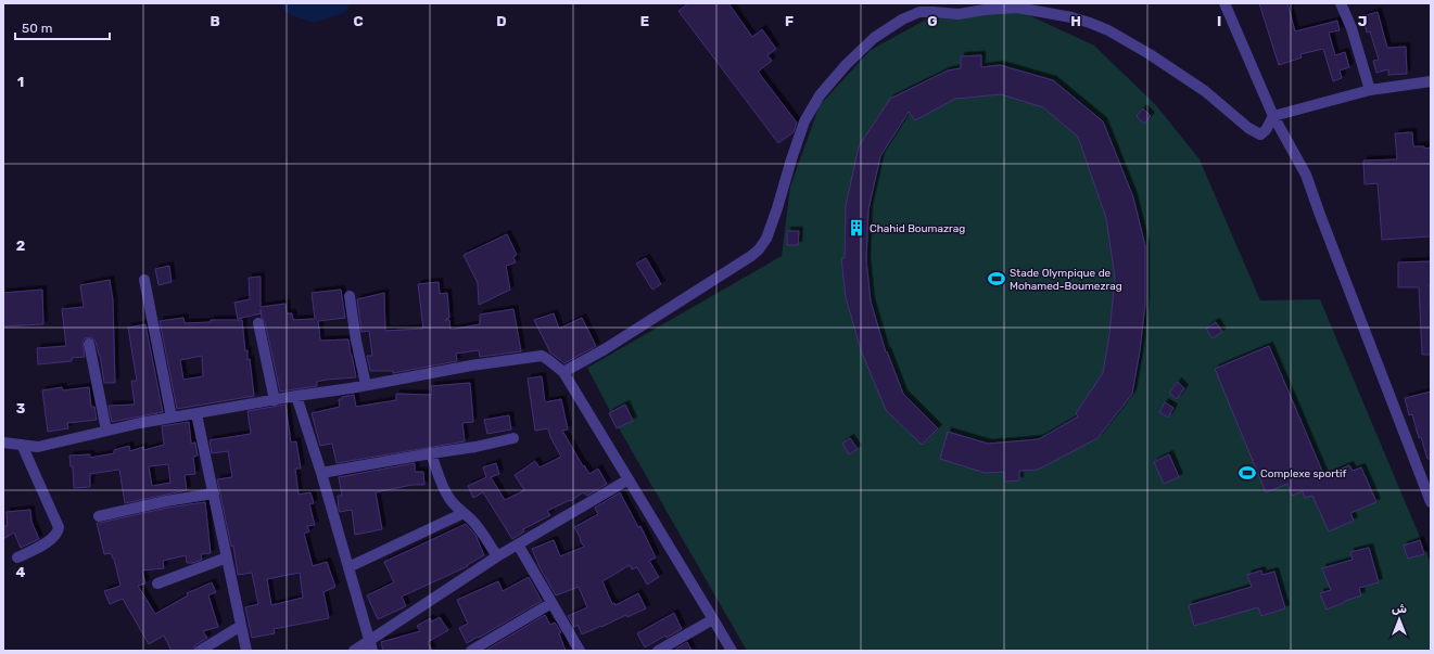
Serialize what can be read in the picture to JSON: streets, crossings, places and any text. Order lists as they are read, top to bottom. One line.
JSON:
{"places":{"building":["Chahid Boumazrag"],"sports":["Stade Olympique de Mohamed-Boumezrag","Complexe sportif"]},"scale_bar":"50 m","north":"top","grid":{"columns":["B","C","D","E","F","G","H","I","J"],"rows":["1","2","3","4"]}}
